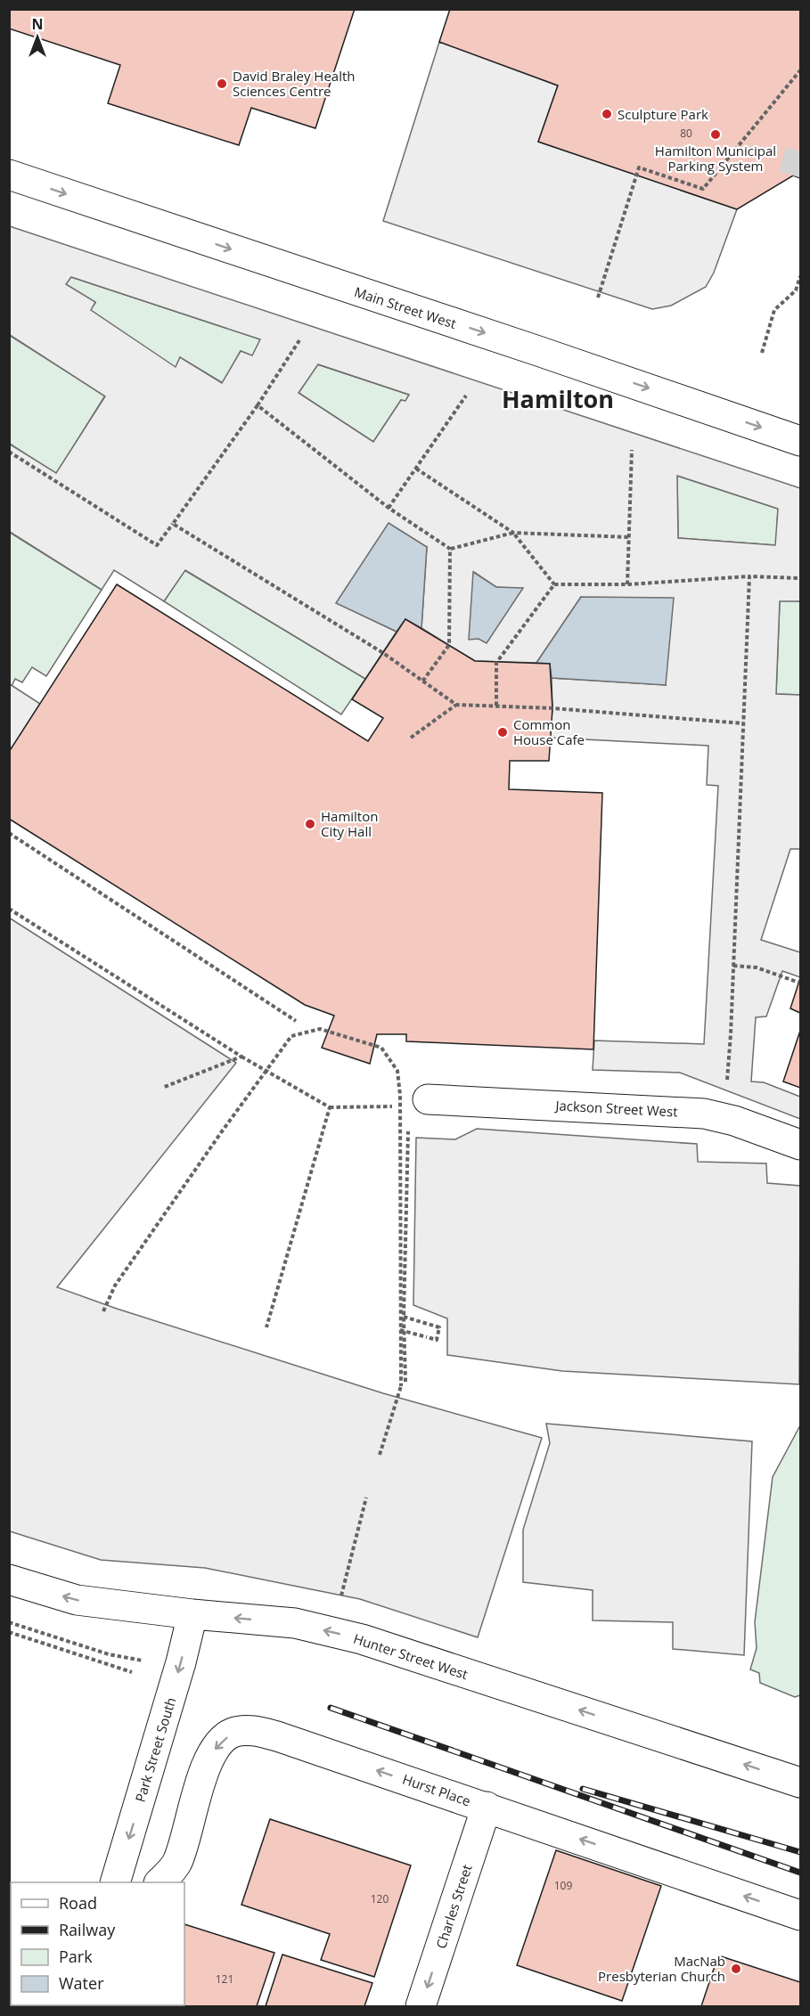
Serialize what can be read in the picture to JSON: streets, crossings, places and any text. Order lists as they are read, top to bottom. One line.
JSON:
{"streets":{"street":["Main Street West","Jackson Street West","Hunter Street West","Park Street South","Hurst Place","Charles Street"]},"crossings":[["Hunter Street West","Park Street South"],["Hurst Place","Charles Street"]],"one_way":["Main Street West","Hunter Street West","Park Street South","Hurst Place","Charles Street"],"districts":["Hamilton"],"places":["David Braley Health Sciences Centre","Sculpture Park","Hamilton Municipal Parking System","Common House Cafe","Hamilton City Hall","MacNab Presbyterian Church"],"house_numbers":["80","109","120","121"],"legend":["Road","Railway","Park","Water"],"north":"top"}
